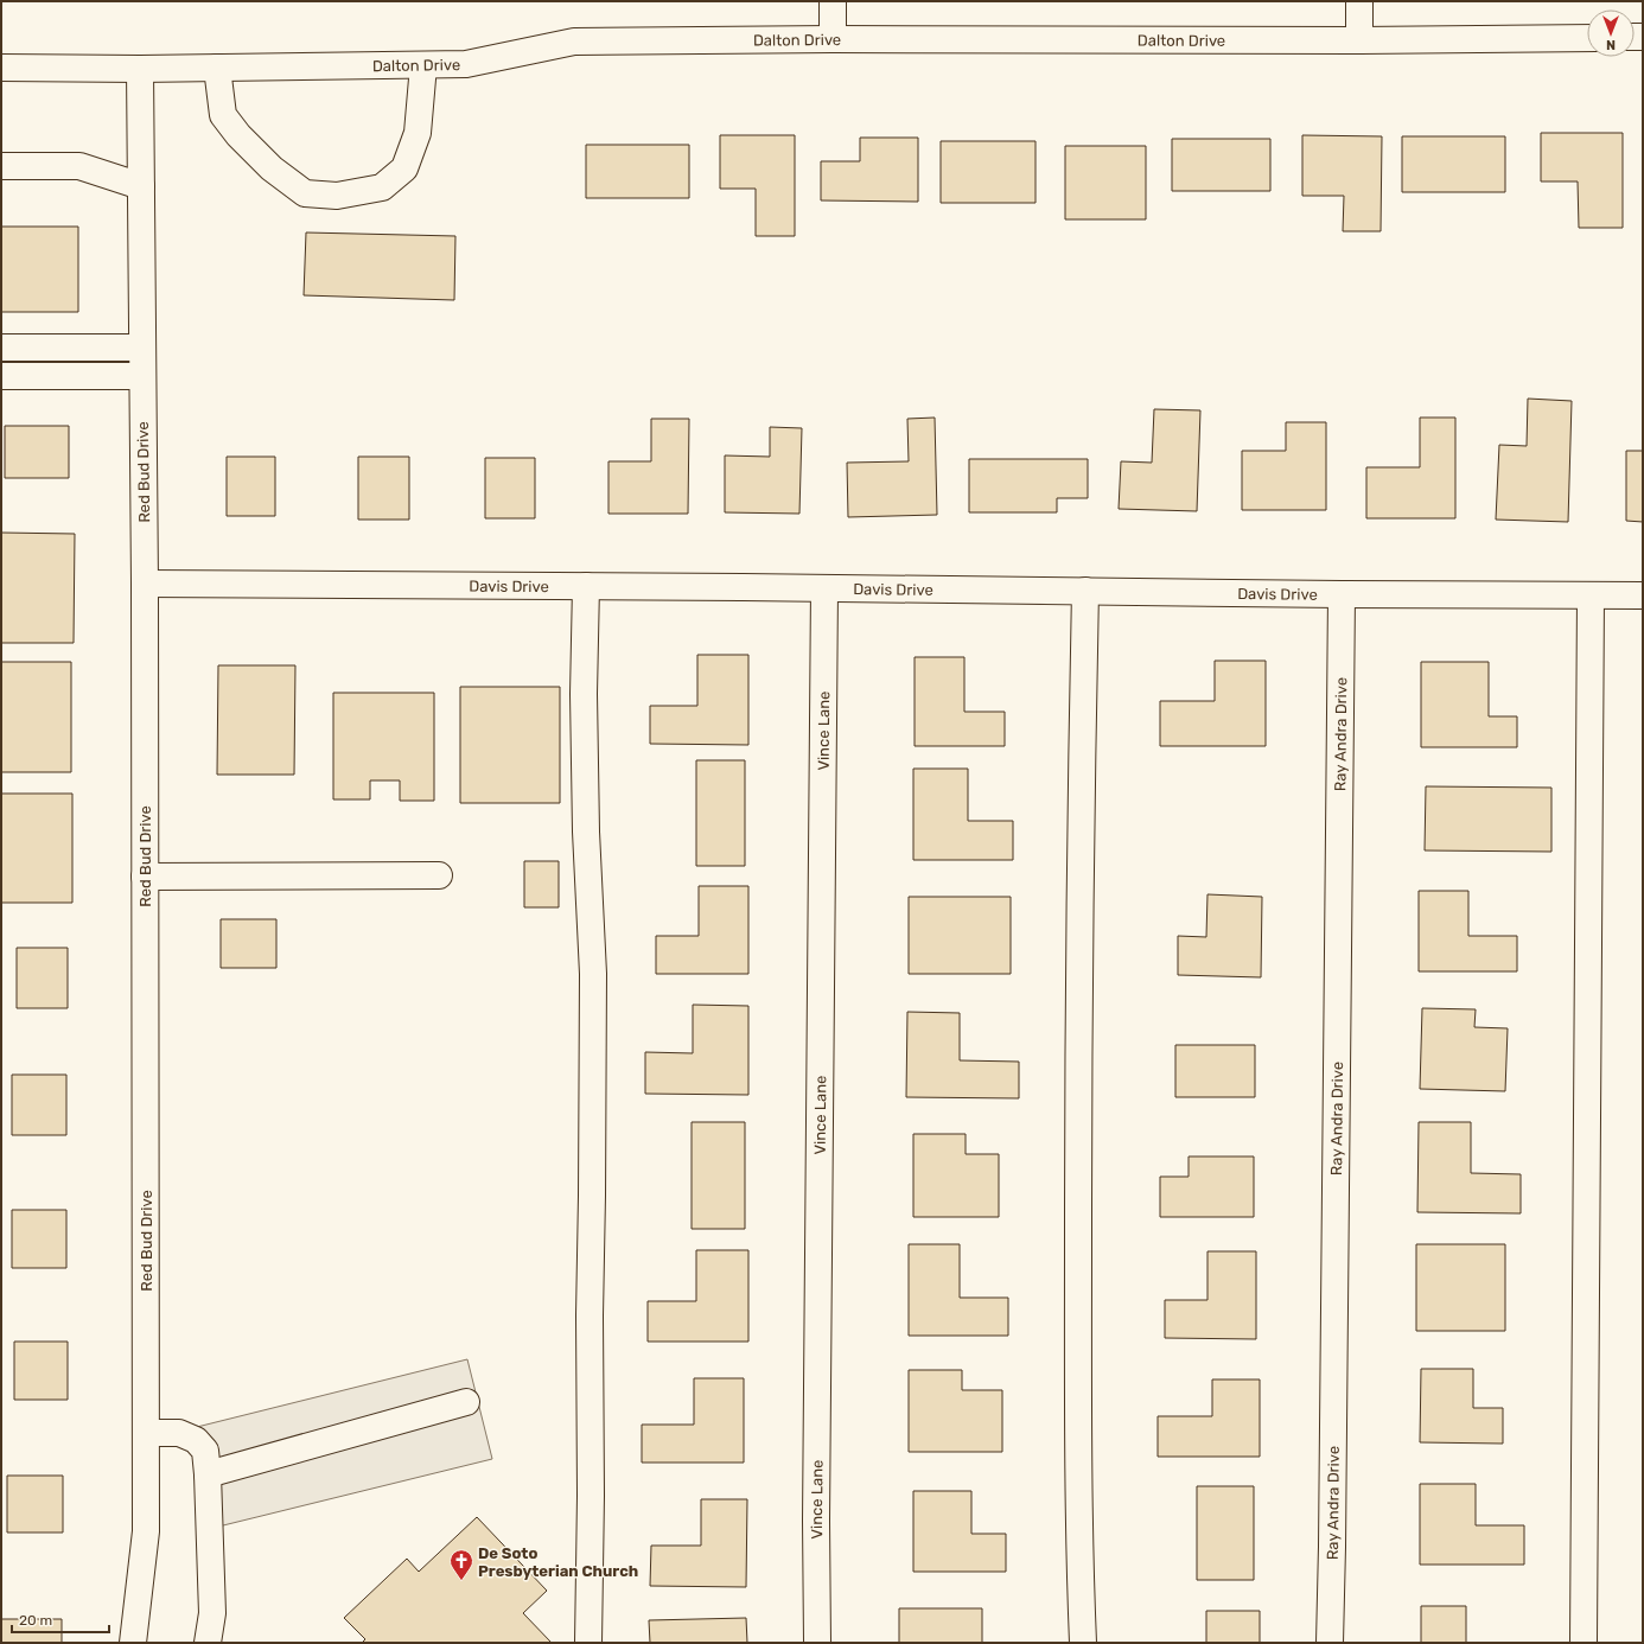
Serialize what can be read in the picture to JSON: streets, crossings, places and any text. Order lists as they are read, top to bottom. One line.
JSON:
{"streets":{"street":["Dalton Drive","Red Bud Drive","Davis Drive","Vince Lane","Ray Andra Drive"]},"crossings":[["Dalton Drive","Red Bud Drive"],["Red Bud Drive","Davis Drive"],["Davis Drive","Vince Lane"],["Davis Drive","Ray Andra Drive"]],"places":{"church":["De Soto Presbyterian Church"]},"scale_bar":"20 m","north":"bottom"}
